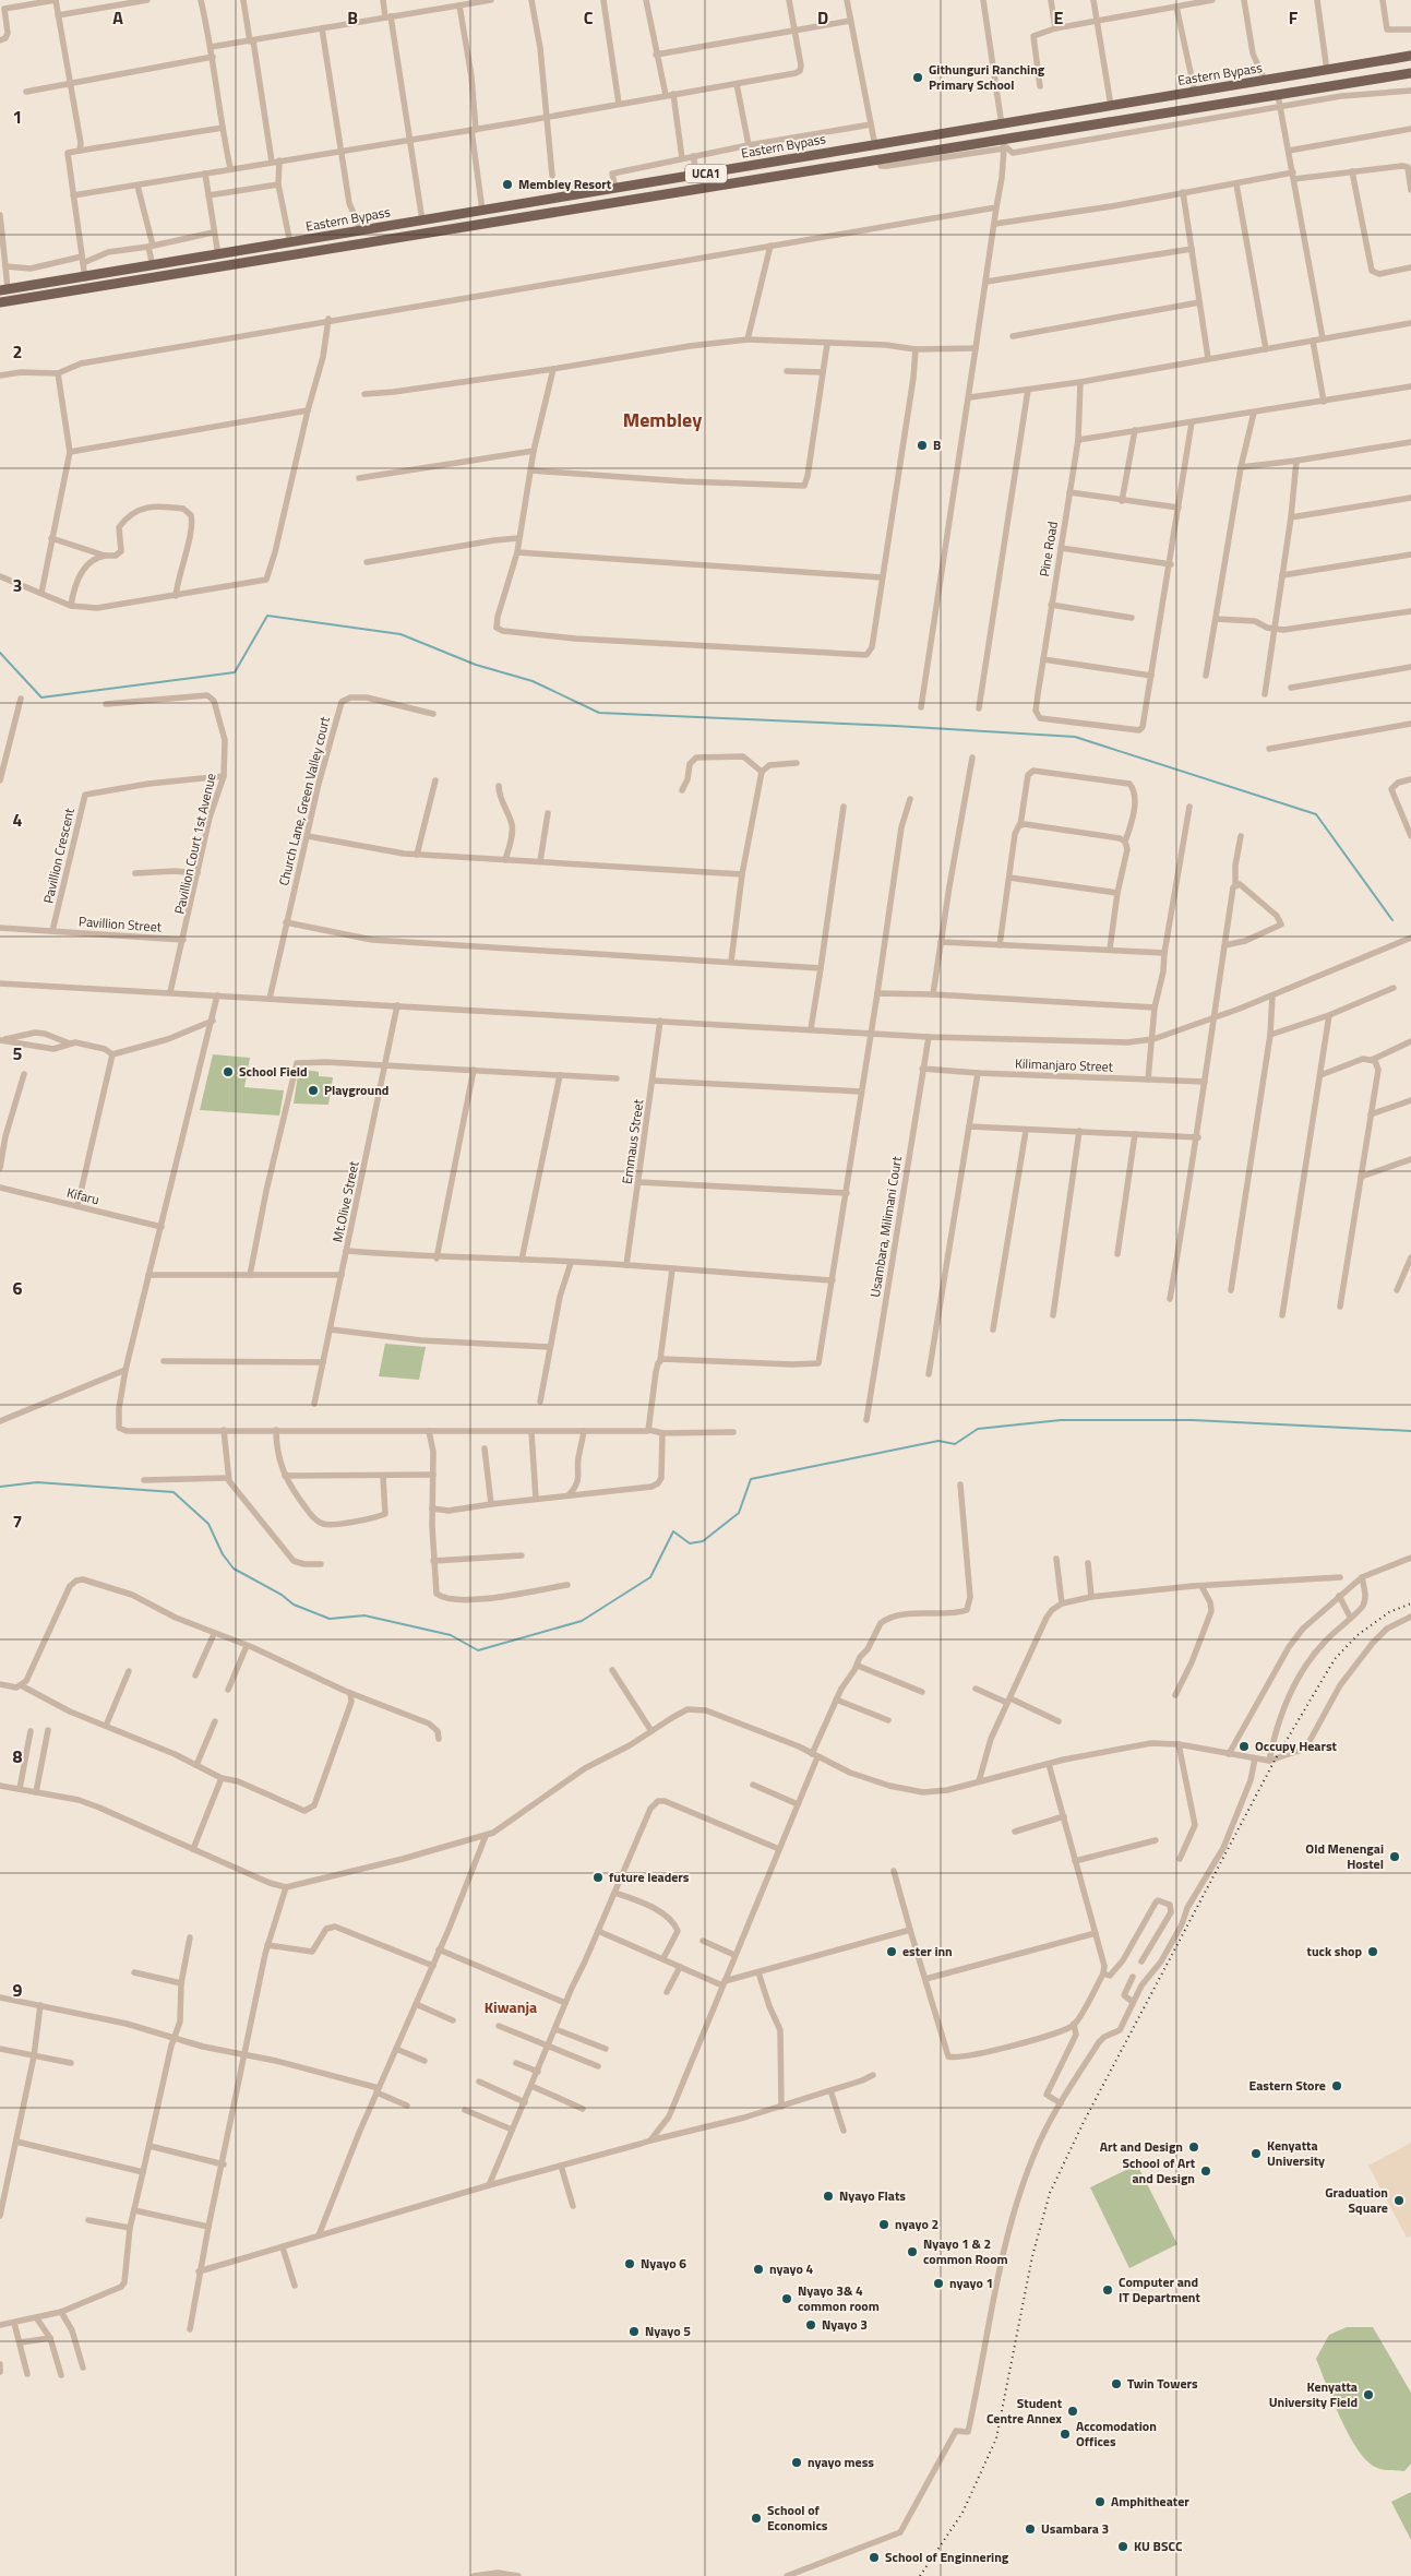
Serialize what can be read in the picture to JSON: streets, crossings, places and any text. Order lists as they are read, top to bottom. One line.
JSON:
{"streets":{"main road":["Eastern Bypass","UCA1"],"street":["Pine Road","Church Lane, Green Valley court","Pavillion Court 1st Avenue","Pavillion Crescent","Pavillion Street","Kilimanjaro Street","Emmaus Street","Kifaru","Mt.Olive Street","Usambara, Milimani Court"]},"crossings":[["Pavillion Court 1st Avenue","Pavillion Crescent"],["Pavillion Court 1st Avenue","Pavillion Street"],["Pavillion Crescent","Pavillion Street"],["Kilimanjaro Street","Usambara, Milimani Court"]],"districts":["Membley","Kiwanja"],"places":["Githunguri Ranching Primary School","Membley Resort","B","School Field","Playground","Occupy Hearst","Old Menengai Hostel","future leaders","ester inn","tuck shop","Eastern Store","Art and Design","Kenyatta University","School of Art and Design","Nyayo Flats","Graduation Square","nyayo 2","Nyayo 1 & 2 common Room","Nyayo 6","nyayo 4","nyayo 1","Computer and IT Department","Nyayo 3& 4 common room","Nyayo 3","Nyayo 5","Twin Towers","Kenyatta University Field","Student Centre Annex","Accomodation Offices","nyayo mess","Amphitheater","School of Economics","Usambara 3","KU BSCC","School of Enginnering"],"grid":{"columns":["A","B","C","D","E","F"],"rows":["1","2","3","4","5","6","7","8","9"]}}
